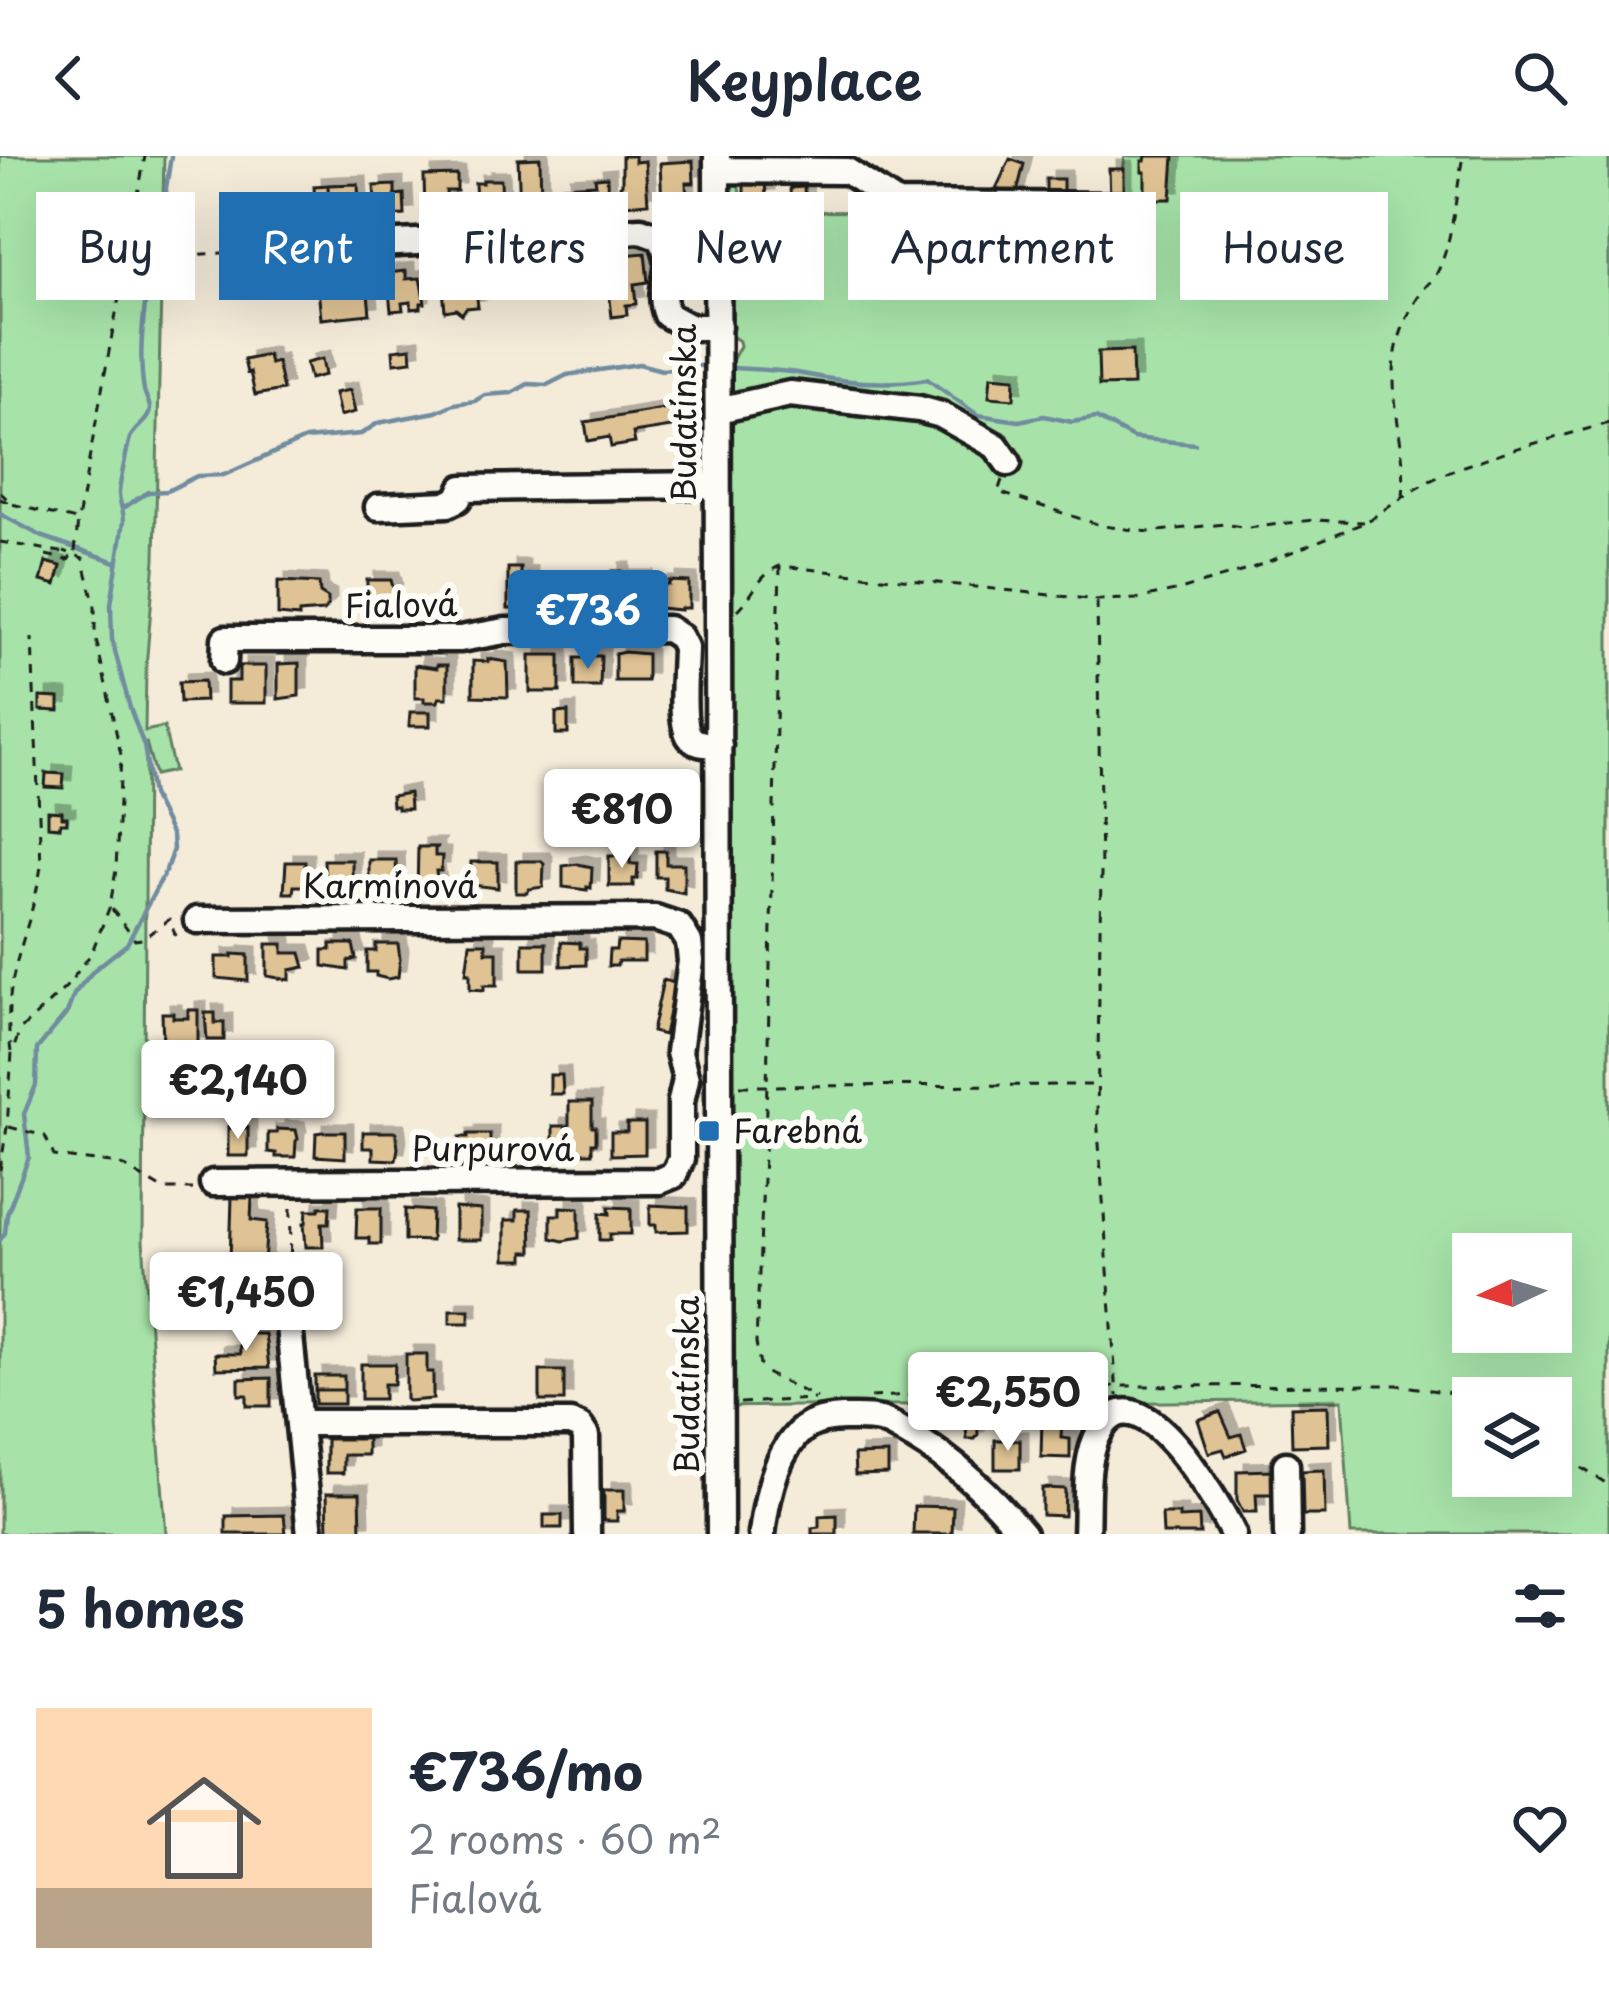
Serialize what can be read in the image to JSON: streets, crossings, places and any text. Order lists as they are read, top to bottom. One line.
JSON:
{"streets":{"street":["Budatínska","Fialová","Karmínová","Purpurová"]},"crossings":[["Budatínska","Fialová"],["Karmínová","Purpurová"]],"places":{"transit":["Farebná"]},"north":"left","page":{"header":"Keyplace","chip":["Buy","Rent","Filters","New","Apartment","House"],"price":["€736","€810","€2,140","€1,450","€2,550"],"heading":"5 homes","list":[{"name":"€736/mo","note":"2 rooms · 60 m² · Fialová"}]}}
